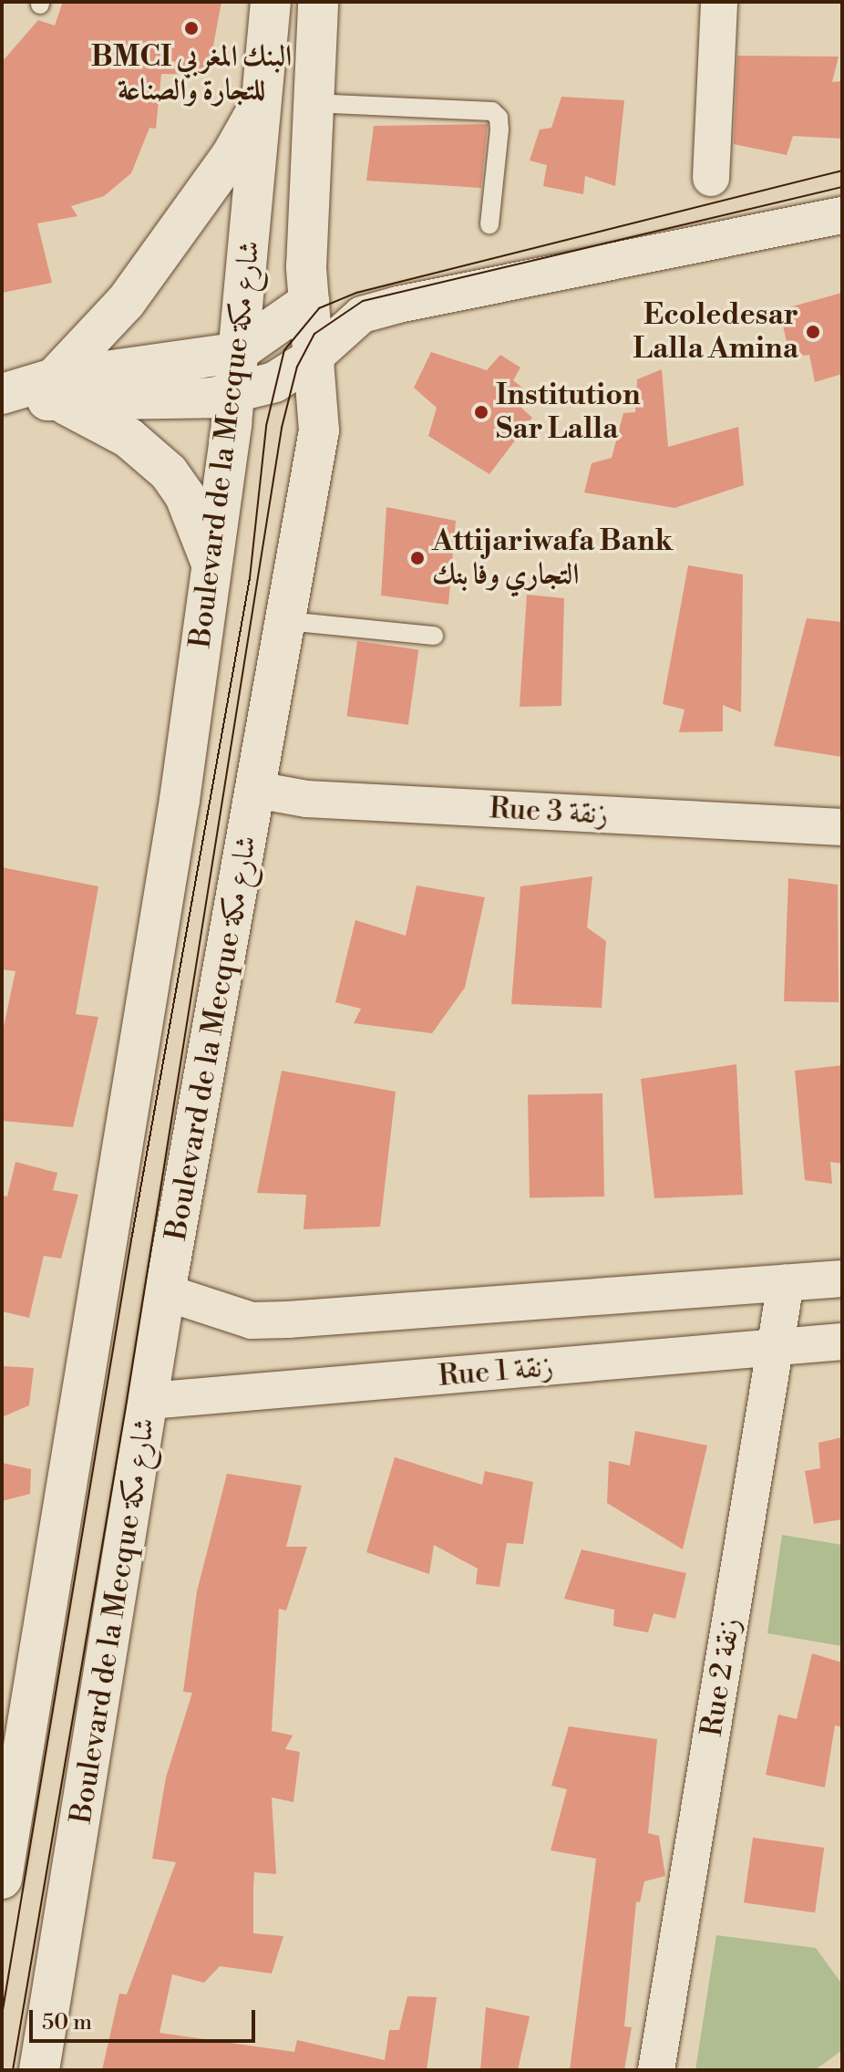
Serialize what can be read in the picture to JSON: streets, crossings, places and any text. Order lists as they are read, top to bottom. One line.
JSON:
{"streets":{"main road":["Boulevard de la Mecque شارع مكة"],"street":["Rue 3 زنقة","Rue 1 زنقة","Rue 2 زنقة"]},"crossings":[["Boulevard de la Mecque شارع مكة","Rue 3 زنقة"],["Boulevard de la Mecque شارع مكة","Rue 1 زنقة"],["Rue 1 زنقة","Rue 2 زنقة"]],"places":["BMCI البنك المغربي للتجارة والصناعة","Ecoledesar Lalla Amina","Institution Sar Lalla","Attijariwafa Bank التجاري وفا بنك"],"scale_bar":"50 m"}
